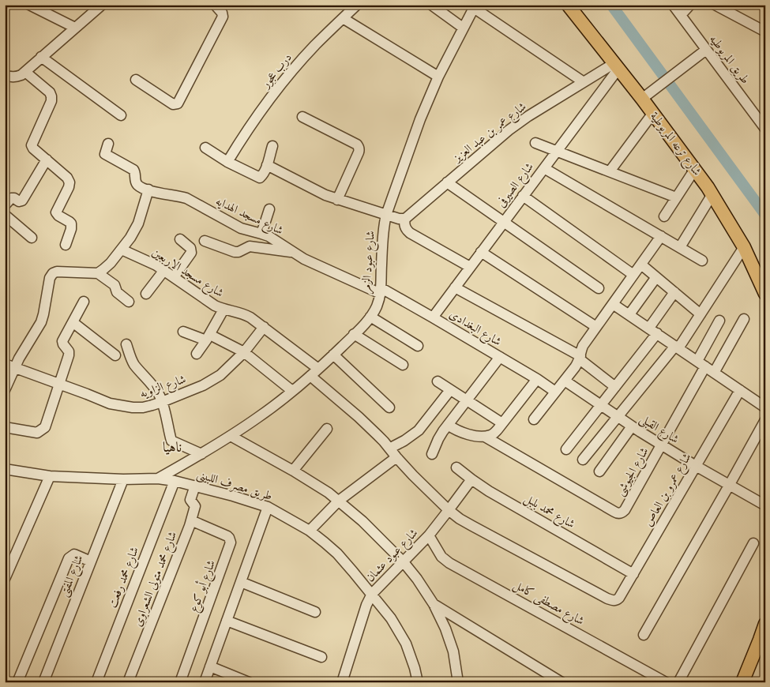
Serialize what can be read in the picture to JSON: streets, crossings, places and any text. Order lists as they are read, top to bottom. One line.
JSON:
{"streets":{"main road":["شارع ترعه المريوطية"],"street":["طريق المريوطيه","درب عجور","شارع عمر بن عبد العزيز","شارع الصيرفى","شارع مسجد الهدايه","شارع عبود الزمر","شارع مسجد الاربعين","شارع البغدادى","شارع الزاويه","شارع القبلى","شارع الجيوشى","طريق مصرف اللبينى","شارع عمرو بن العاص","شارع محمد بلبل","شارع عبود عثمان","شارع المفتى","شارع محمد رفعت","شارع محمد متولى الشعراوى","شارع أبو كوع","شارع مصطفى كامل"]},"crossings":[["شارع عمر بن عبد العزيز","شارع ترعه المريوطية"],["شارع عمر بن عبد العزيز","شارع الصيرفى"],["شارع ترعه المريوطية","شارع الصيرفى"],["شارع الصيرفى","شارع البغدادى"],["شارع مسجد الهدايه","شارع عبود الزمر"],["شارع مسجد الهدايه","شارع البغدادى"],["شارع عبود الزمر","شارع مسجد الاربعين"],["شارع عبود الزمر","شارع البغدادى"],["شارع عبود الزمر","طريق مصرف اللبينى"],["شارع مسجد الاربعين","شارع الزاويه"],["شارع القبلى","شارع الجيوشى"],["شارع القبلى","شارع عمرو بن العاص"],["طريق مصرف اللبينى","شارع عبود عثمان"],["طريق مصرف اللبينى","شارع المفتى"],["طريق مصرف اللبينى","شارع محمد رفعت"],["طريق مصرف اللبينى","شارع محمد متولى الشعراوى"],["شارع عمرو بن العاص","شارع محمد بلبل"],["شارع عمرو بن العاص","شارع عبود عثمان"],["شارع محمد بلبل","شارع عبود عثمان"],["شارع عبود عثمان","شارع مصطفى كامل"],["شارع محمد متولى الشعراوى","شارع أبو كوع"]],"districts":["ناهيا"]}
